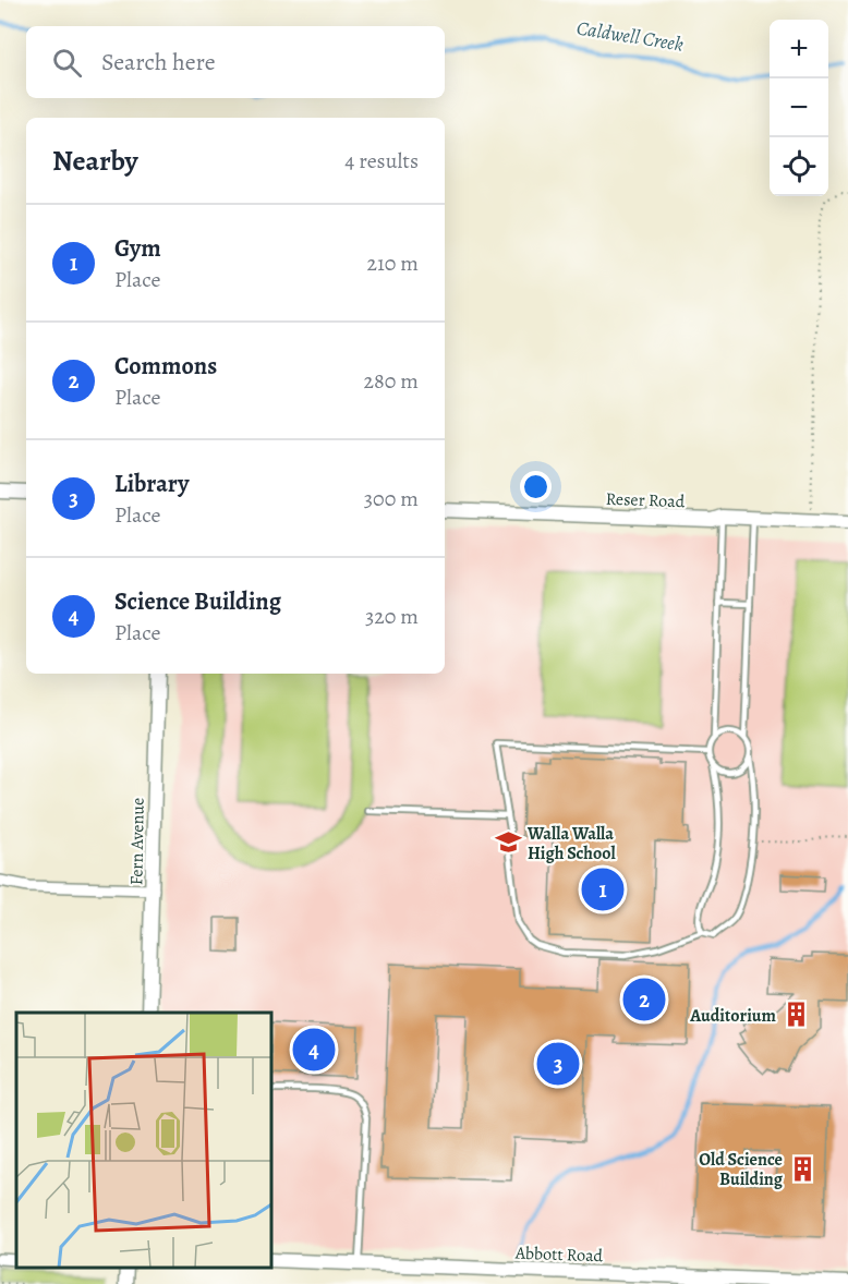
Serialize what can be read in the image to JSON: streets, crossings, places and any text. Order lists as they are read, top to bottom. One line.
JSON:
{"streets":{"main road":["Reser Road","Fern Avenue","Abbott Road"]},"water":["Caldwell Creek"],"places":{"school or university":["Walla Walla High School"],"building":["Auditorium","Old Science Building"]},"page":{"map_buttons":["+","−"],"search":"Search here","heading":["Nearby","4 results"],"list":[{"mark":"1","name":"Gym","note":"Place","value":"210 m"},{"mark":"2","name":"Commons","note":"Place","value":"280 m"},{"mark":"3","name":"Library","note":"Place","value":"300 m"},{"mark":"4","name":"Science Building","note":"Place","value":"320 m"}],"pins":["1","2","4","3"]}}
